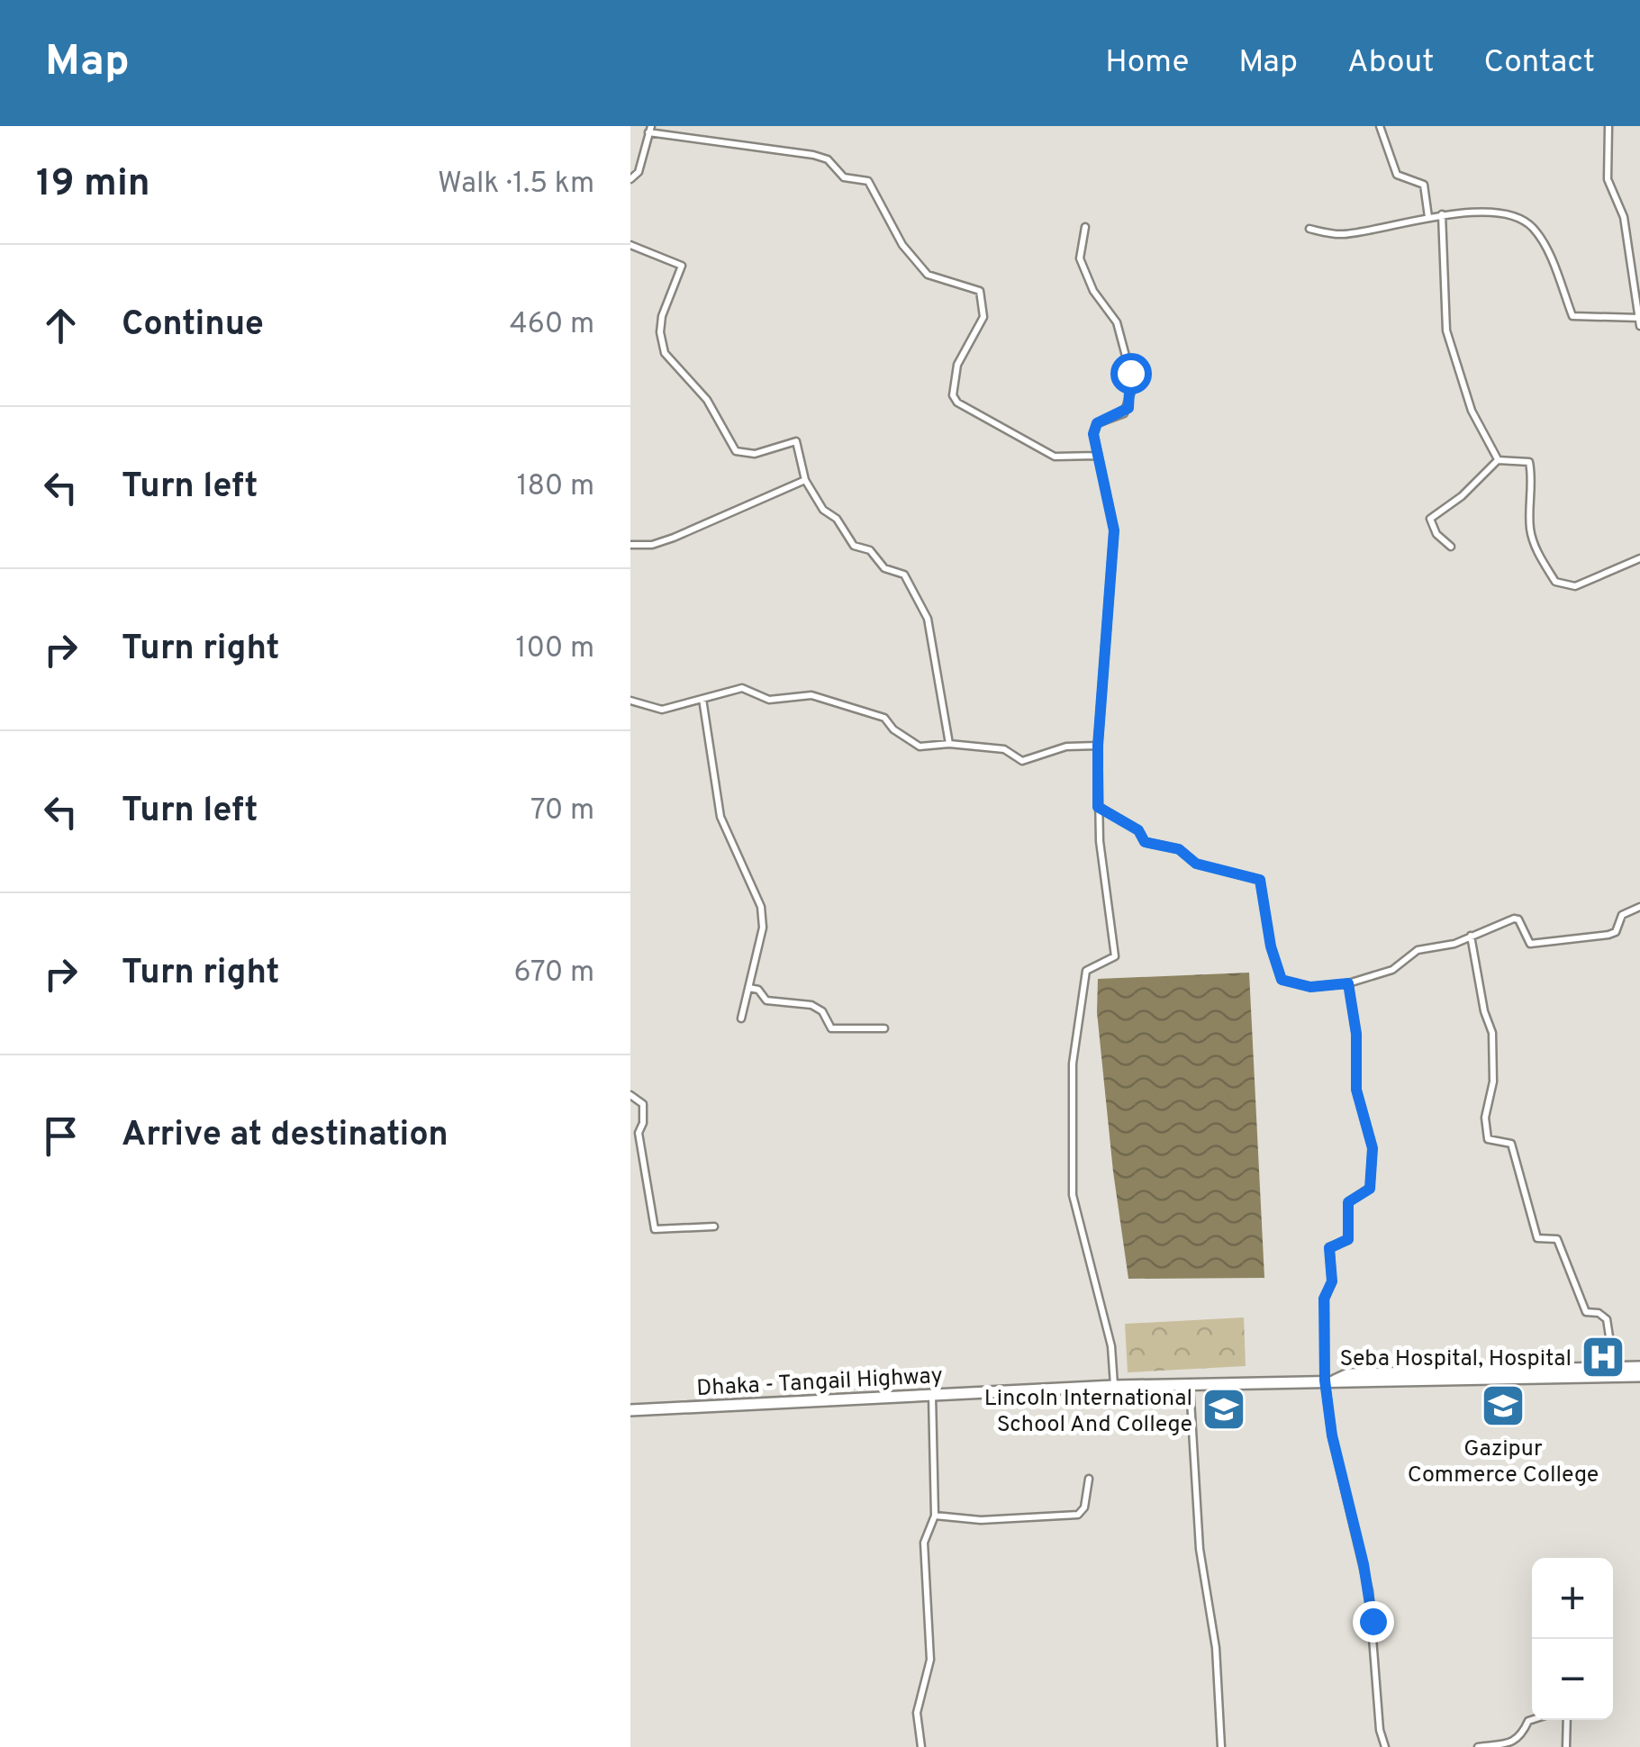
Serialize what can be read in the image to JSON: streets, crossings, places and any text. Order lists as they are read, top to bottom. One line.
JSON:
{"streets":{"highway":["Dhaka - Tangail Highway"]},"places":{"hospital":["Seba Hospital, Hospital"],"school or university":["Gazipur Commerce College","Lincoln International School And College"]},"page":{"header":"Map","nav":["Home","Map","About","Contact"],"heading":["19 min","Walk · 1.5 km"],"list":[["Continue","460 m"],["Turn left","180 m"],["Turn right","100 m"],["Turn left","70 m"],["Turn right","670 m"],"Arrive at destination"],"map_buttons":["+","−"]}}
